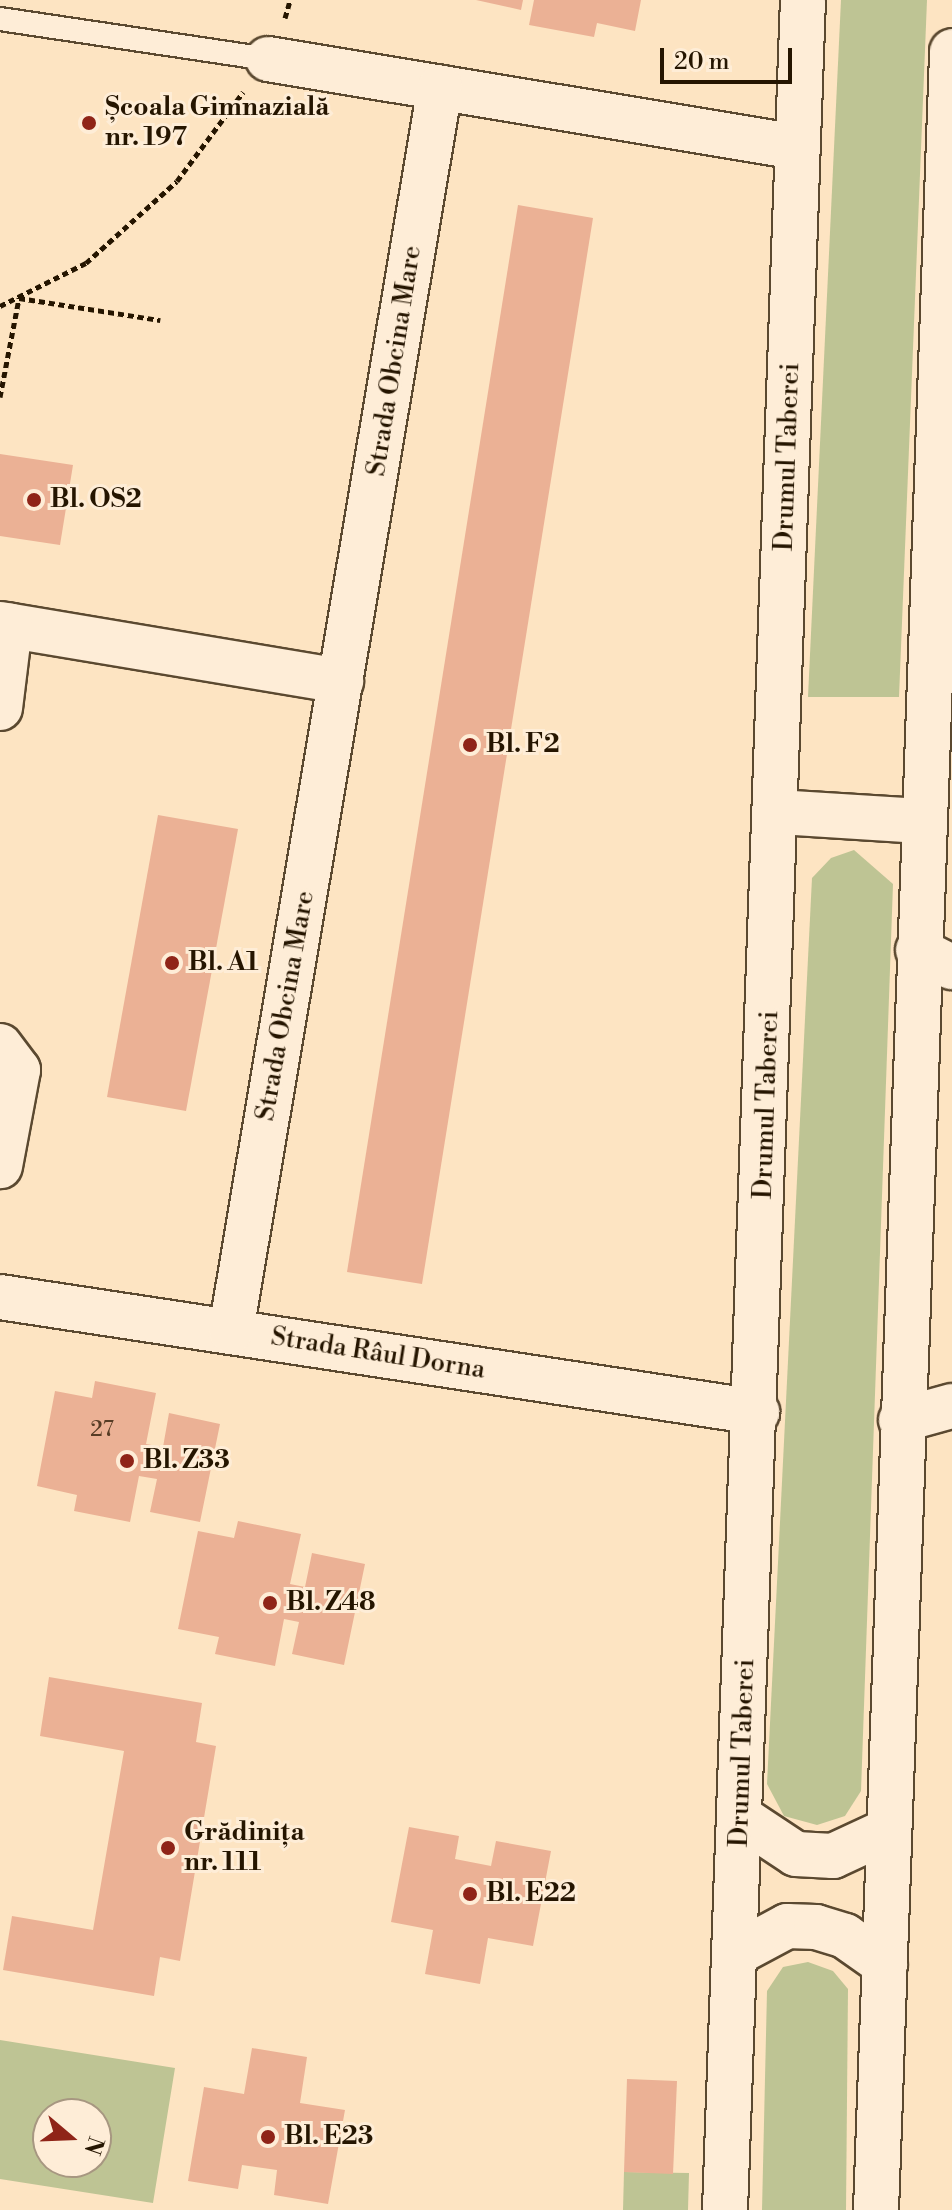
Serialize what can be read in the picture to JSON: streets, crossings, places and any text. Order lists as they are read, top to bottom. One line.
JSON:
{"streets":{"main road":["Strada Obcina Mare","Drumul Taberei","Strada Râul Dorna"]},"crossings":[["Strada Obcina Mare","Strada Râul Dorna"],["Drumul Taberei","Strada Râul Dorna"]],"places":["Școala Gimnazială nr. 197","Bl. OS2","Bl. F2","Bl. A1","Bl. Z33","Bl. Z48","Grădinița nr. 111","Bl. E22","Bl. E23"],"house_numbers":["27"],"scale_bar":"20 m","north":"right"}
